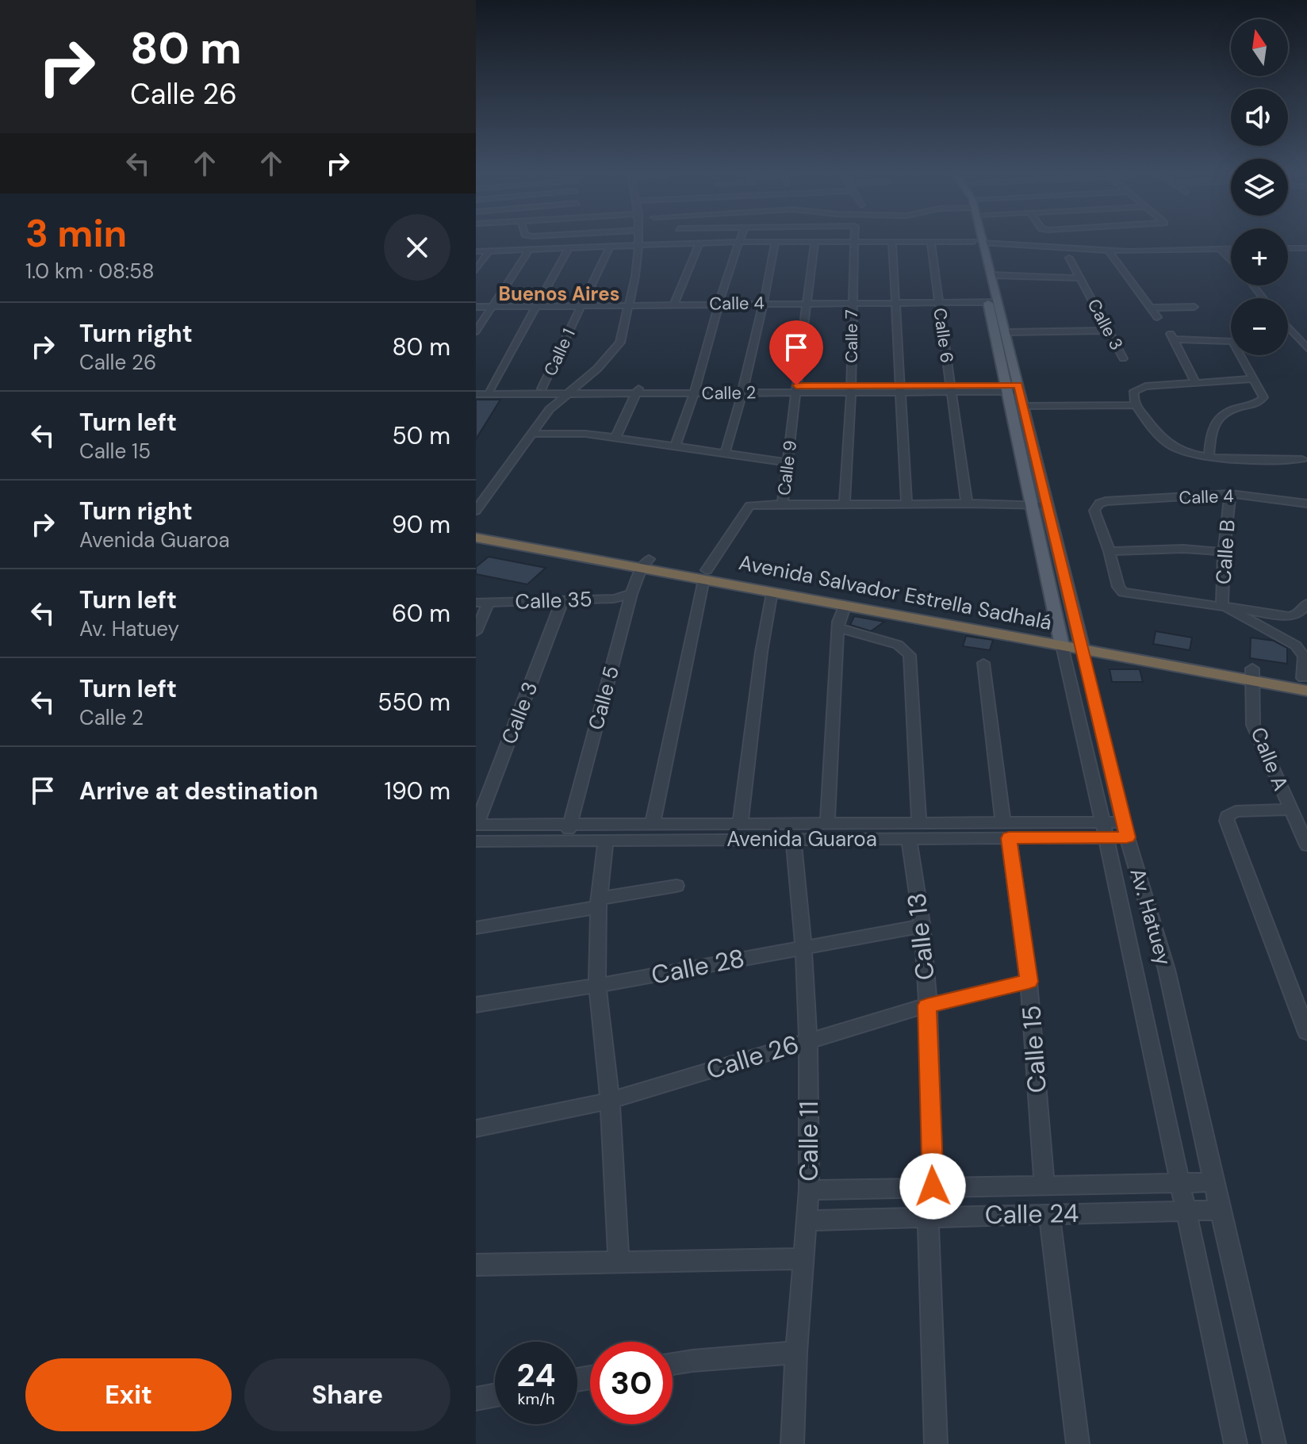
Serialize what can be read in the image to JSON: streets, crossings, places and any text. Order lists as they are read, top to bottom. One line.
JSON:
{"streets":{"highway":["Avenida Salvador Estrella Sadhalá"],"main road":["Av. Hatuey"],"street":["Calle 4","Calle 3","Calle 6","Calle 7","Calle 1","Calle 2","Calle 9","Calle B","Calle 35","Calle 5","Calle A","Avenida Guaroa","Calle 13","Calle 28","Calle 15","Calle 26","Calle 11","Calle 24"]},"crossings":[["Calle 4","Calle 6"],["Calle 4","Calle 7"],["Calle 4","Calle 1"],["Calle 4","Calle 9"],["Calle 4","Calle B"],["Calle 4","Av. Hatuey"],["Calle 3","Calle 35"],["Calle 3","Avenida Guaroa"],["Calle 6","Calle 2"],["Calle 7","Calle 2"],["Calle 1","Calle 2"],["Calle 2","Calle 9"],["Calle 2","Av. Hatuey"],["Calle B","Avenida Salvador Estrella Sadhalá"],["Avenida Salvador Estrella Sadhalá","Calle 5"],["Avenida Salvador Estrella Sadhalá","Calle A"],["Avenida Salvador Estrella Sadhalá","Av. Hatuey"],["Calle 35","Calle 5"],["Calle 5","Avenida Guaroa"],["Avenida Guaroa","Av. Hatuey"],["Avenida Guaroa","Calle 13"],["Avenida Guaroa","Calle 15"],["Avenida Guaroa","Calle 11"],["Av. Hatuey","Calle 24"],["Calle 13","Calle 28"],["Calle 13","Calle 26"],["Calle 13","Calle 24"],["Calle 28","Calle 11"],["Calle 15","Calle 26"],["Calle 15","Calle 24"],["Calle 26","Calle 11"],["Calle 11","Calle 24"]],"districts":["Buenos Aires"],"north":"top","page":{"turn":["80 m","Calle 26"],"map_buttons":["+","−"],"heading":["3 min","1.0 km · 08:58"],"list":[{"name":"Turn right","note":"Calle 26","value":"80 m"},{"name":"Turn left","note":"Calle 15","value":"50 m"},{"name":"Turn right","note":"Avenida Guaroa","value":"90 m"},{"name":"Turn left","note":"Av. Hatuey","value":"60 m"},{"name":"Turn left","note":"Calle 2","value":"550 m"},{"name":"Arrive at destination","value":"190 m"}],"speed":"24 km/h","limit":"30","buttons":["Exit","Share"]}}
